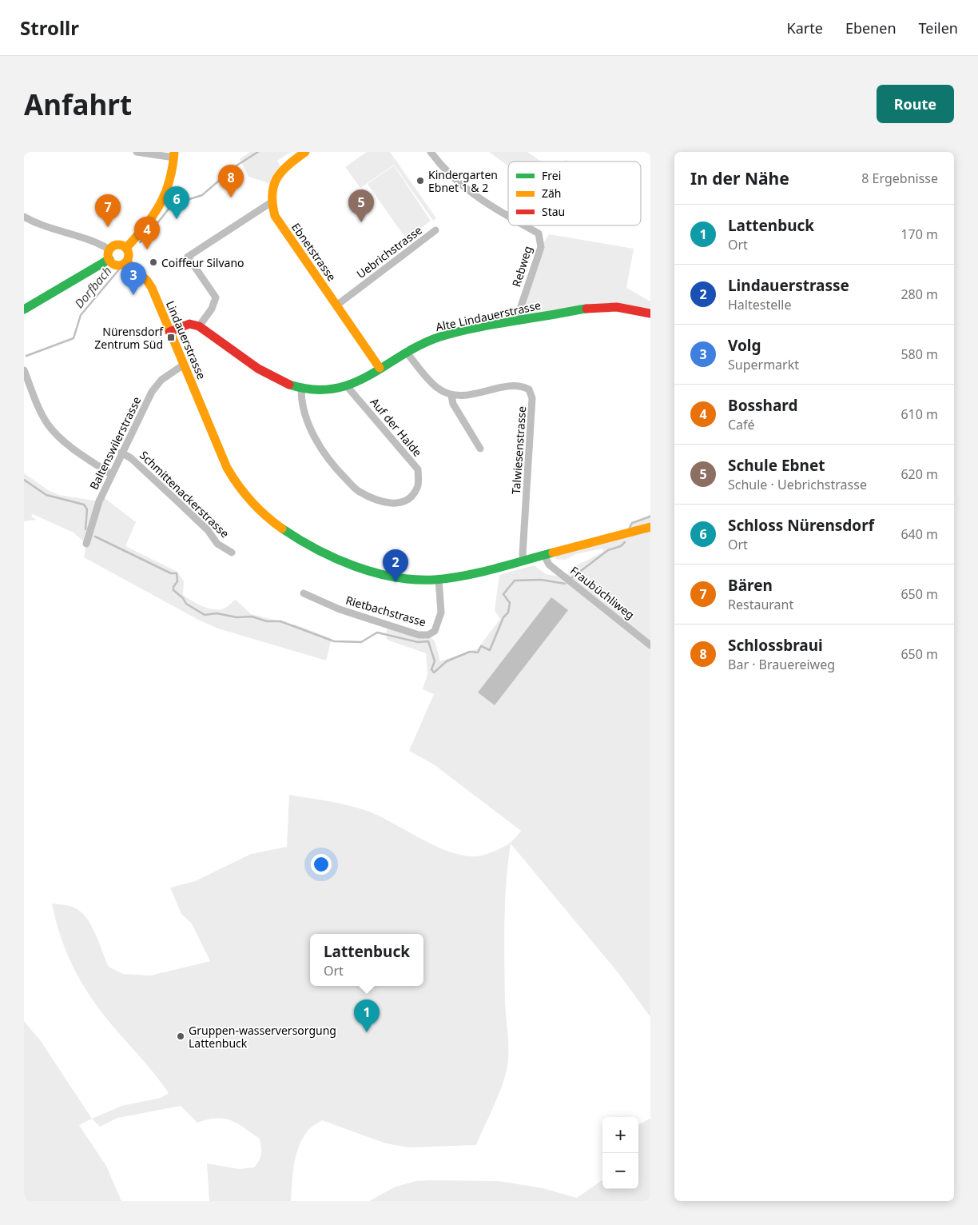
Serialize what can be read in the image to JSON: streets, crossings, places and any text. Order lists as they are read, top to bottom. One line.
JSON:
{"streets":{"street":["Ebnetstrasse","Uebrichstrasse","Rebweg","Alte Lindauerstrasse","Lindauerstrasse","Auf der Halde","Baltenswilerstrasse","Talwiesenstrasse","Schmittenackerstrasse","Fraubüchliweg","Rietbachstrasse"]},"crossings":[["Ebnetstrasse","Uebrichstrasse"],["Ebnetstrasse","Alte Lindauerstrasse"],["Rebweg","Alte Lindauerstrasse"],["Alte Lindauerstrasse","Auf der Halde"],["Lindauerstrasse","Baltenswilerstrasse"],["Lindauerstrasse","Talwiesenstrasse"],["Lindauerstrasse","Fraubüchliweg"],["Lindauerstrasse","Rietbachstrasse"],["Baltenswilerstrasse","Schmittenackerstrasse"]],"water":["Dorfbach"],"places":{"other":["Kindergarten Ebnet 1 & 2","Coiffeur Silvano","Gruppen-wasserversorgung Lattenbuck"],"transit":["Nürensdorf Zentrum Süd"]},"legend":["Frei","Zäh","Stau"],"page":{"header":"Strollr","nav":["Karte","Ebenen","Teilen"],"buttons":"Route","title":"Anfahrt","heading":["In der Nähe","8 Ergebnisse"],"pins":["8","6","5","7","4","3","2","1"],"list":[{"mark":"1","name":"Lattenbuck","note":"Ort","value":"170 m"},{"mark":"2","name":"Lindauerstrasse","note":"Haltestelle","value":"280 m"},{"mark":"3","name":"Volg","note":"Supermarkt","value":"580 m"},{"mark":"4","name":"Bosshard","note":"Café","value":"610 m"},{"mark":"5","name":"Schule Ebnet","note":"Schule · Uebrichstrasse","value":"620 m"},{"mark":"6","name":"Schloss Nürensdorf","note":"Ort","value":"640 m"},{"mark":"7","name":"Bären","note":"Restaurant","value":"650 m"},{"mark":"8","name":"Schlossbraui","note":"Bar · Brauereiweg","value":"650 m"}],"popup":["Lattenbuck","Ort"],"map_buttons":["+","−"]}}
